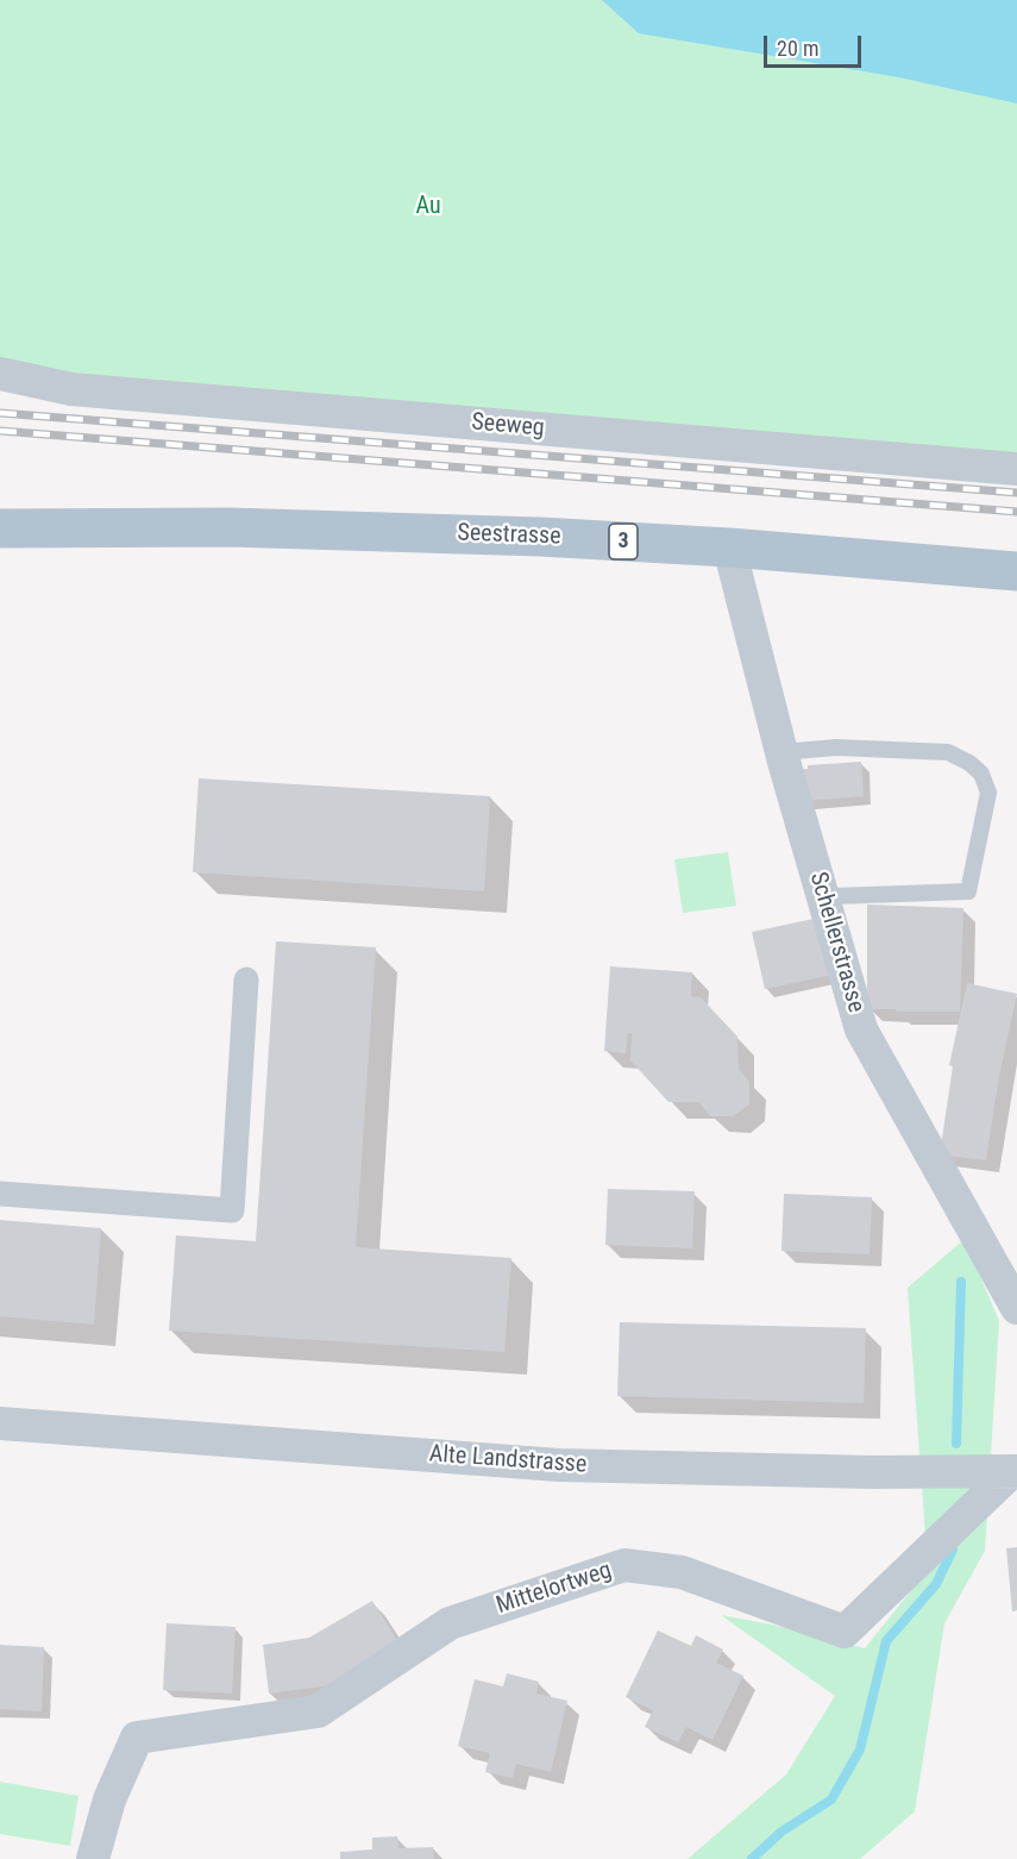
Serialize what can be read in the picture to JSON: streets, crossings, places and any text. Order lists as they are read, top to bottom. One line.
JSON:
{"streets":{"main road":["Seestrasse","3"],"street":["Seeweg","Schellerstrasse","Alte Landstrasse","Mittelortweg"]},"crossings":[["Seestrasse","Schellerstrasse"],["Alte Landstrasse","Mittelortweg"]],"parks":["Au"],"scale_bar":"20 m"}
